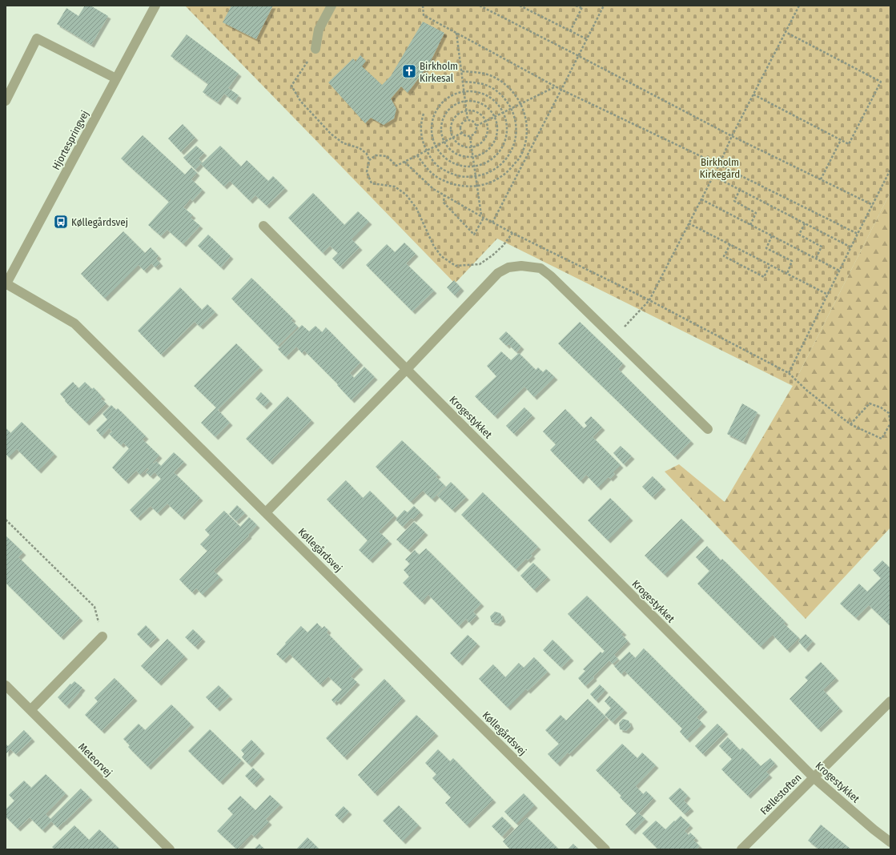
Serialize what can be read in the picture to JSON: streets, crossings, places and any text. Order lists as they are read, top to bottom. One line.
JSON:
{"streets":{"street":["Hjortespringvej","Krogestykket","Køllegårdsvej","Meteorvej","Fællestoften"]},"crossings":[["Hjortespringvej","Køllegårdsvej"],["Krogestykket","Fællestoften"]],"parks":["Birkholm Kirkegård"],"places":{"church":["Birkholm Kirkesal"],"bus stop":["Køllegårdsvej"]}}
